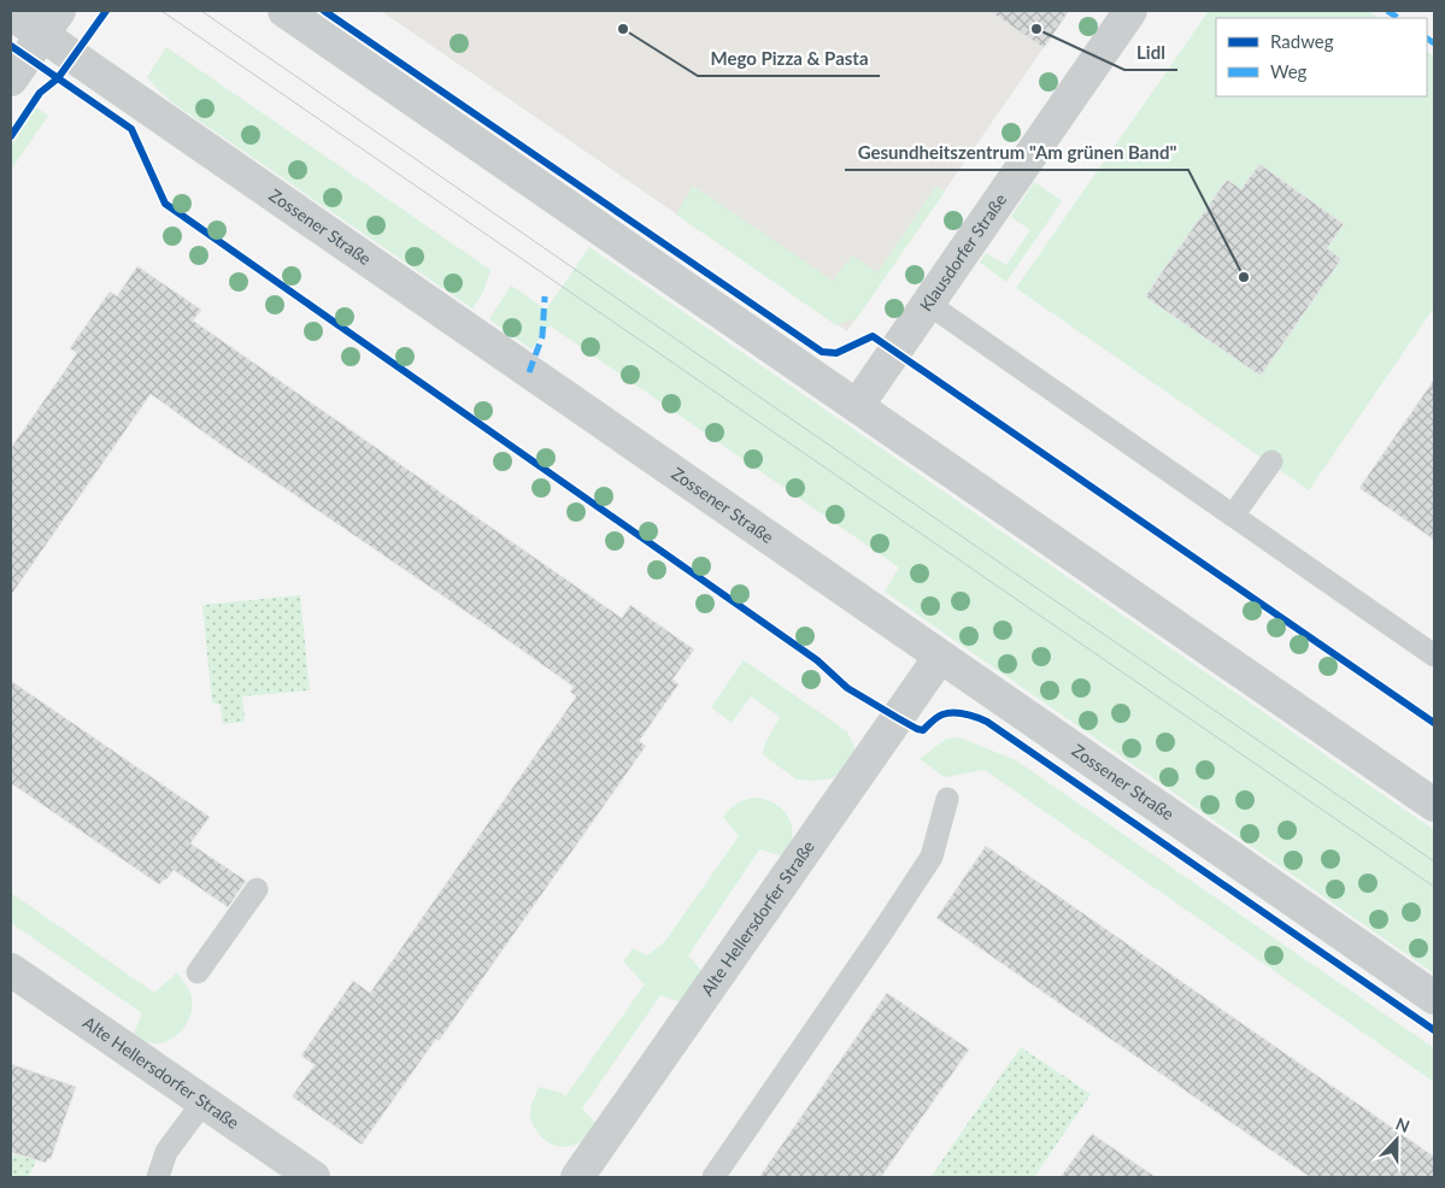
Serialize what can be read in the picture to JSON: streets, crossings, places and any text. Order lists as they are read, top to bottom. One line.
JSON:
{"streets":{"street":["Zossener Straße","Klausdorfer Straße","Alte Hellersdorfer Straße"]},"crossings":[["Zossener Straße","Alte Hellersdorfer Straße"]],"places":["Mego Pizza & Pasta","Lidl","Gesundheitszentrum \"Am grünen Band\""],"legend":["Radweg","Weg"],"north":"top"}
